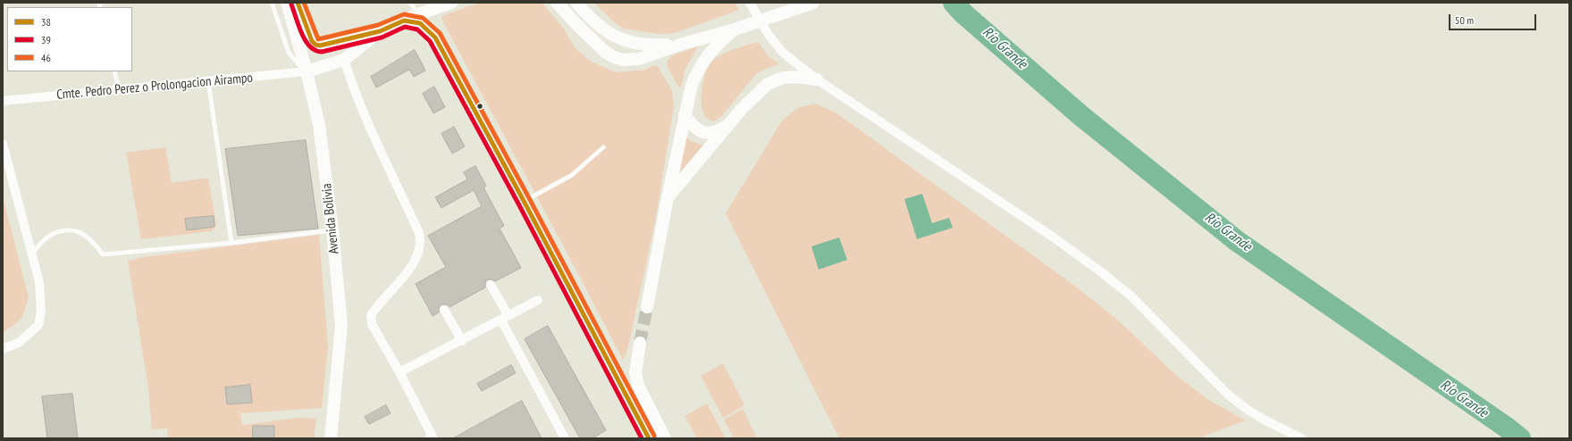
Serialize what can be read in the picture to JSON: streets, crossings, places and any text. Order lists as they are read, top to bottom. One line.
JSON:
{"streets":{"main road":["Avenida Bolivia"],"street":["Cmte. Pedro Perez o Prolongacion Airampo"]},"crossings":[["Cmte. Pedro Perez o Prolongacion Airampo","Avenida Bolivia"]],"water":["Río Grande"],"lines":["transit line 38","transit line 46","transit line 39"],"legend":["38","39","46"],"scale_bar":"50 m"}
